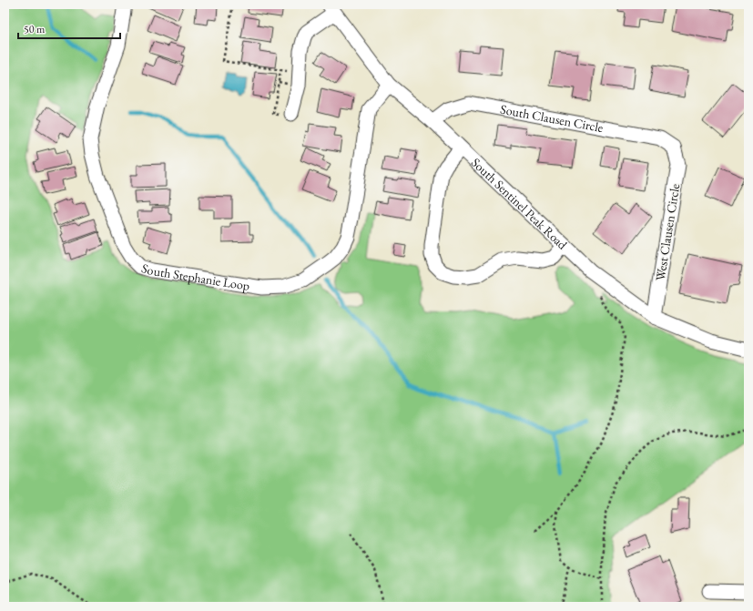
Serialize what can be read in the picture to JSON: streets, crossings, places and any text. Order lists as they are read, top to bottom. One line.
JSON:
{"streets":{"street":["South Clausen Circle","South Sentinel Peak Road","West Clausen Circle","South Stephanie Loop"]},"crossings":[["South Clausen Circle","South Sentinel Peak Road"],["South Clausen Circle","West Clausen Circle"],["South Sentinel Peak Road","West Clausen Circle"],["South Sentinel Peak Road","South Stephanie Loop"]],"scale_bar":"50 m"}
